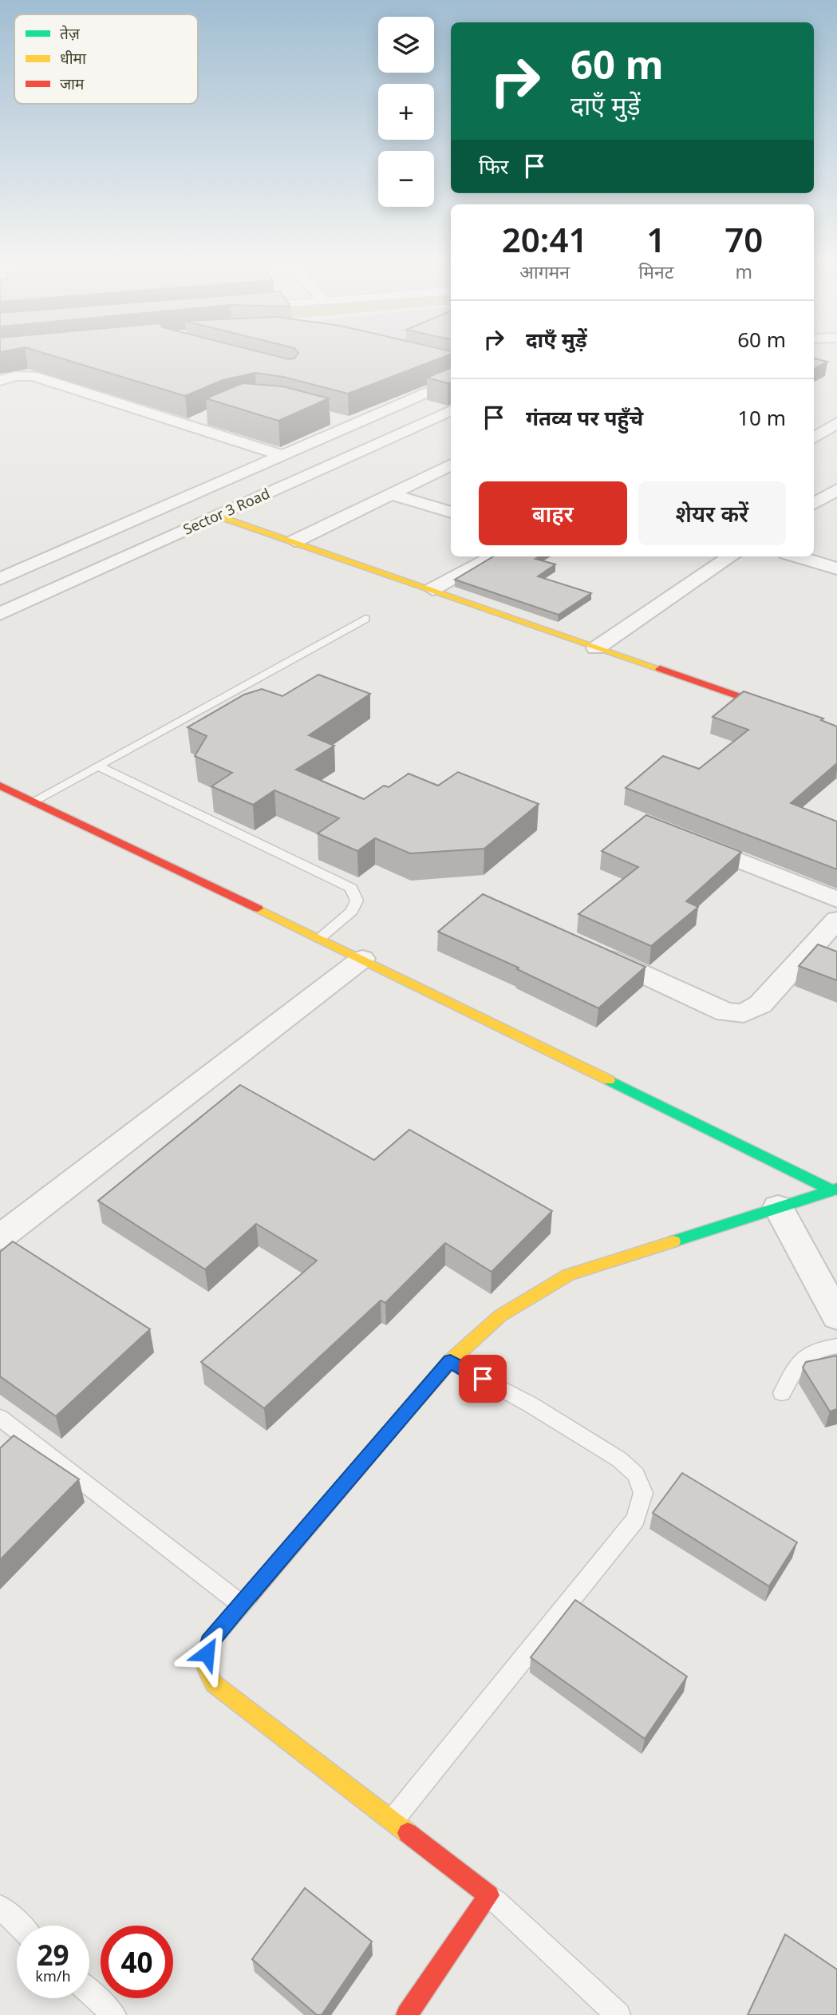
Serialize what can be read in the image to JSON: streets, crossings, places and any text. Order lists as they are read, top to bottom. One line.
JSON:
{"streets":{"street":["Sector 3 Road"]},"legend":["तेज़","धीमा","जाम"],"page":{"map_buttons":["+","−"],"turn":["60 m","दाएँ मुड़ें"],"then":"फिर","eta":["20:41","आगमन","1","मिनट","70","m"],"list":[{"name":"दाएँ मुड़ें","value":"60 m"},{"name":"गंतव्य पर पहुँचे","value":"10 m"}],"buttons":["बाहर","शेयर करें"],"speed":"29 km/h","limit":"40"}}
